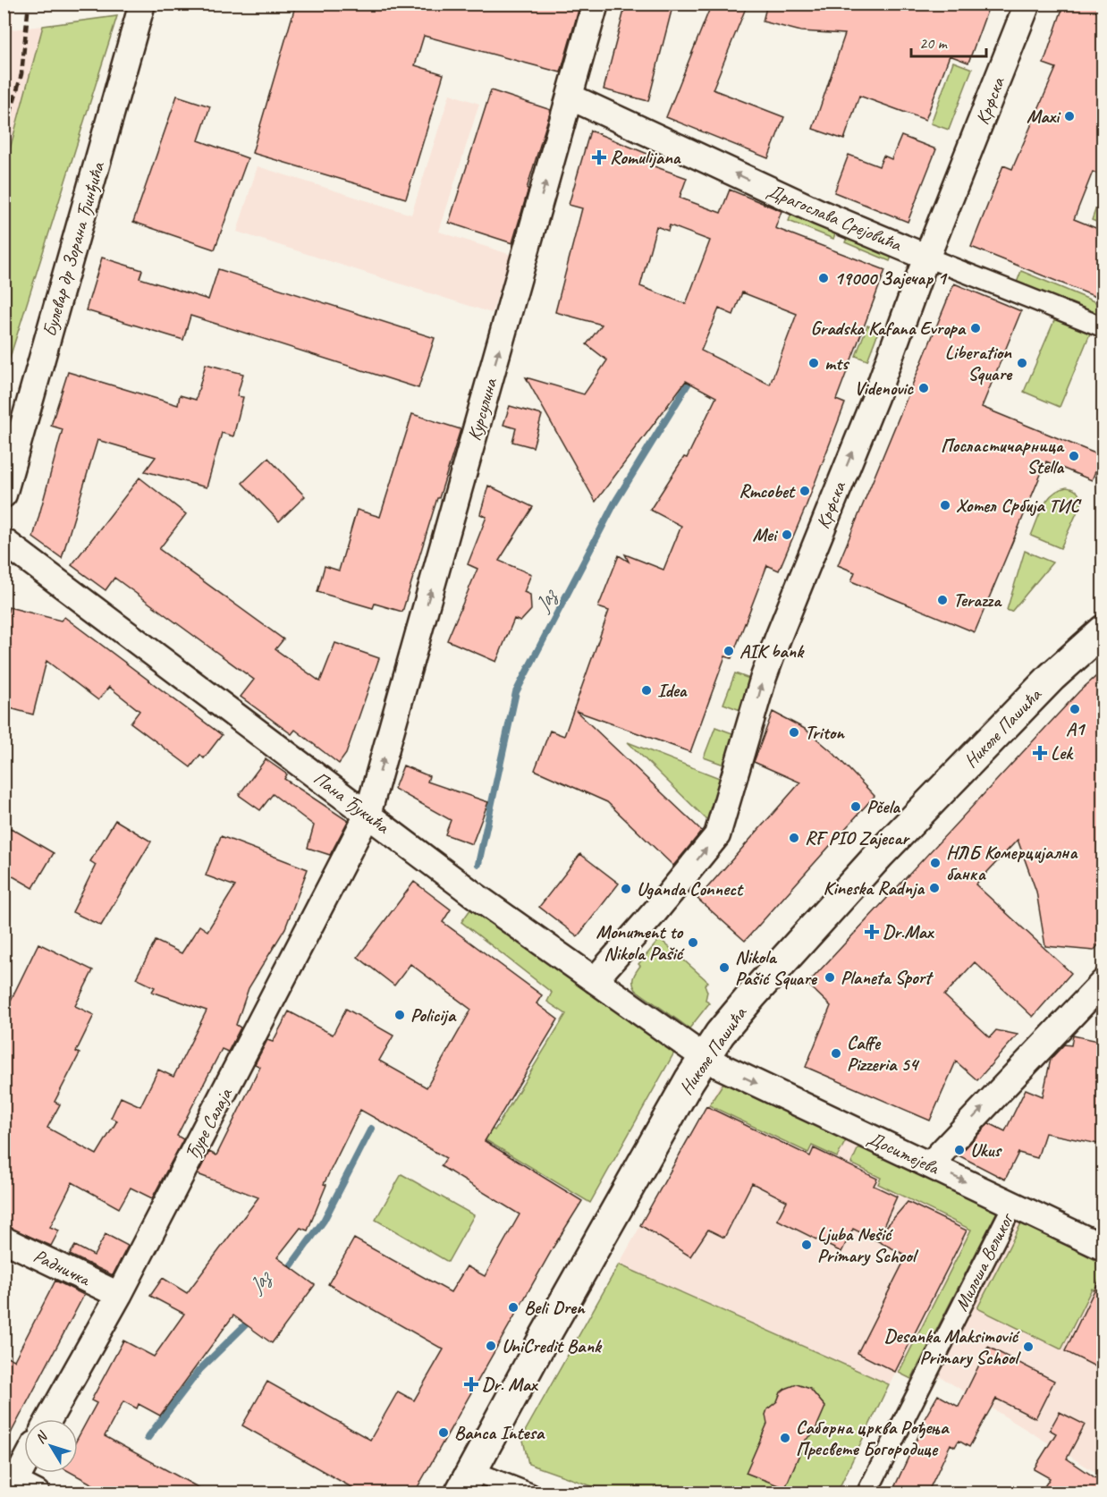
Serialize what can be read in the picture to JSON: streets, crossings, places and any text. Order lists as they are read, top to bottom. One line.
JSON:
{"streets":{"street":["Крфска","Драгослава Срејовића","Булевар др Зорана Ђинђића","Курсулина","Николе Пашића","Пана Ђукића","Ђуре Салаја","Доситејева","Милоша Великог","Радничка"]},"crossings":[["Крфска","Драгослава Срејовића"],["Крфска","Пана Ђукића"],["Драгослава Срејовића","Курсулина"],["Курсулина","Пана Ђукића"],["Курсулина","Ђуре Салаја"],["Николе Пашића","Пана Ђукића"],["Николе Пашића","Доситејева"],["Пана Ђукића","Ђуре Салаја"],["Пана Ђукића","Доситејева"],["Ђуре Салаја","Радничка"],["Доситејева","Милоша Великог"]],"one_way":["Крфска","Драгослава Срејовића","Курсулина","Доситејева"],"water":["Јаз"],"places":{"other":["Maxi","19000 Зајечар 1","Gradska Kafana Evropa","mts","Liberation Square","Videnovic","Посластичарница Stella","Rmcobet","Хотел Србија ТИС","Mei","Terazza","AIK bank","Idea","A1","Triton","Pčela","RF PIO Zajecar","НЛБ Комерцијална банка","Kineska Radnja","Uganda Connect","Monument to Nikola Pašić","Nikola Pašić Square","Planeta Sport","Policija","Caffe Pizzeria 54","Ukus","Ljuba Nešić Primary School","Beli Dren","UniCredit Bank","Desanka Maksimović Primary School","Banca Intesa","Саборна црква Рођења Пресвете Богородице"],"health":["Romulijana","Lek","Dr.Max","Dr. Max"]},"scale_bar":"20 m","north":"top left"}
